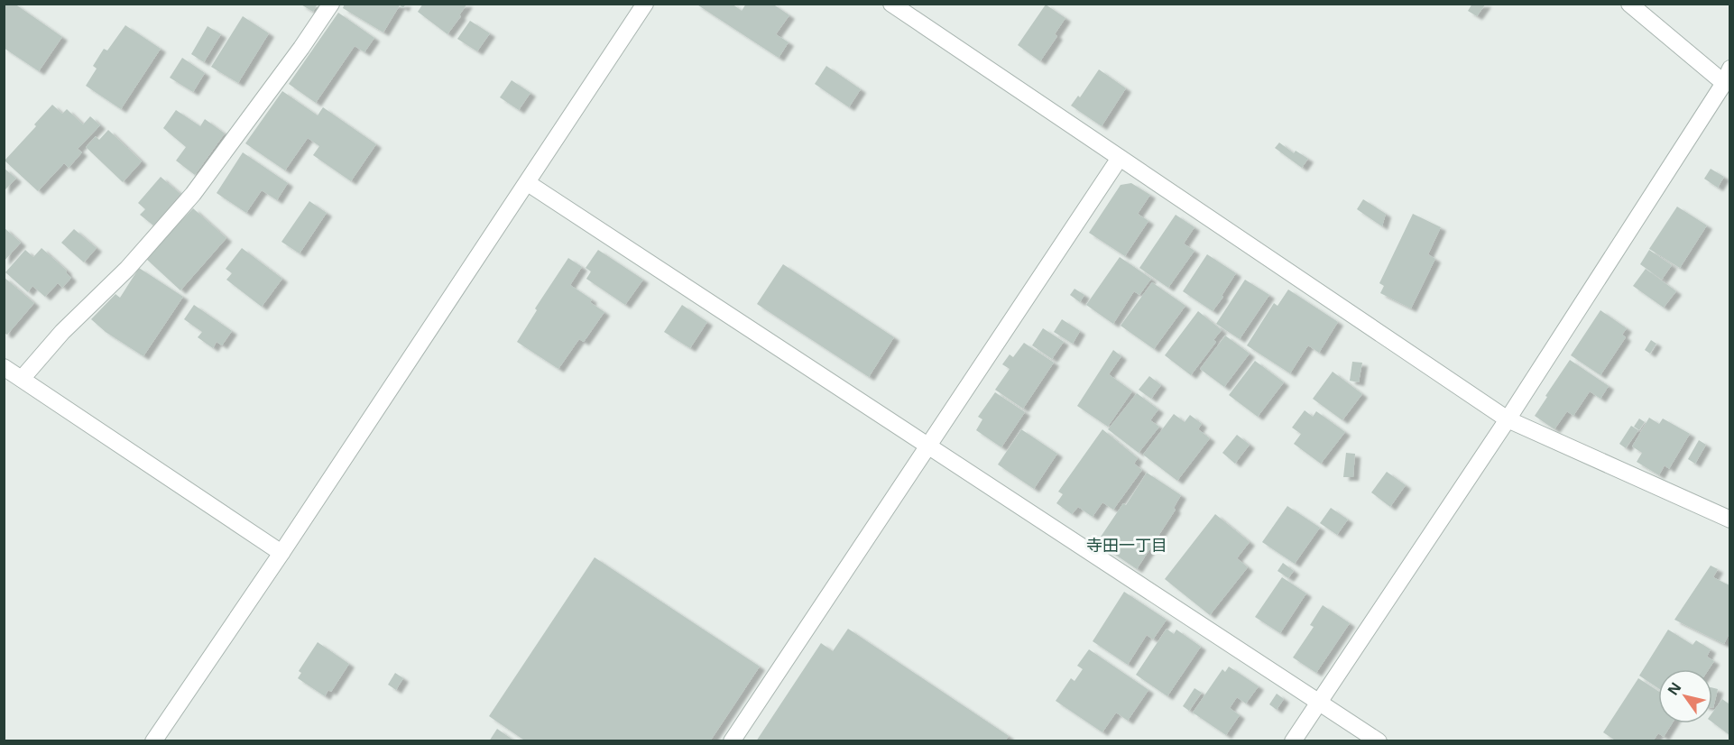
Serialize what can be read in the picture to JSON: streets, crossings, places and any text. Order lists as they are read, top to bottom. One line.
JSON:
{"districts":["寺田一丁目"],"north":"top left"}
